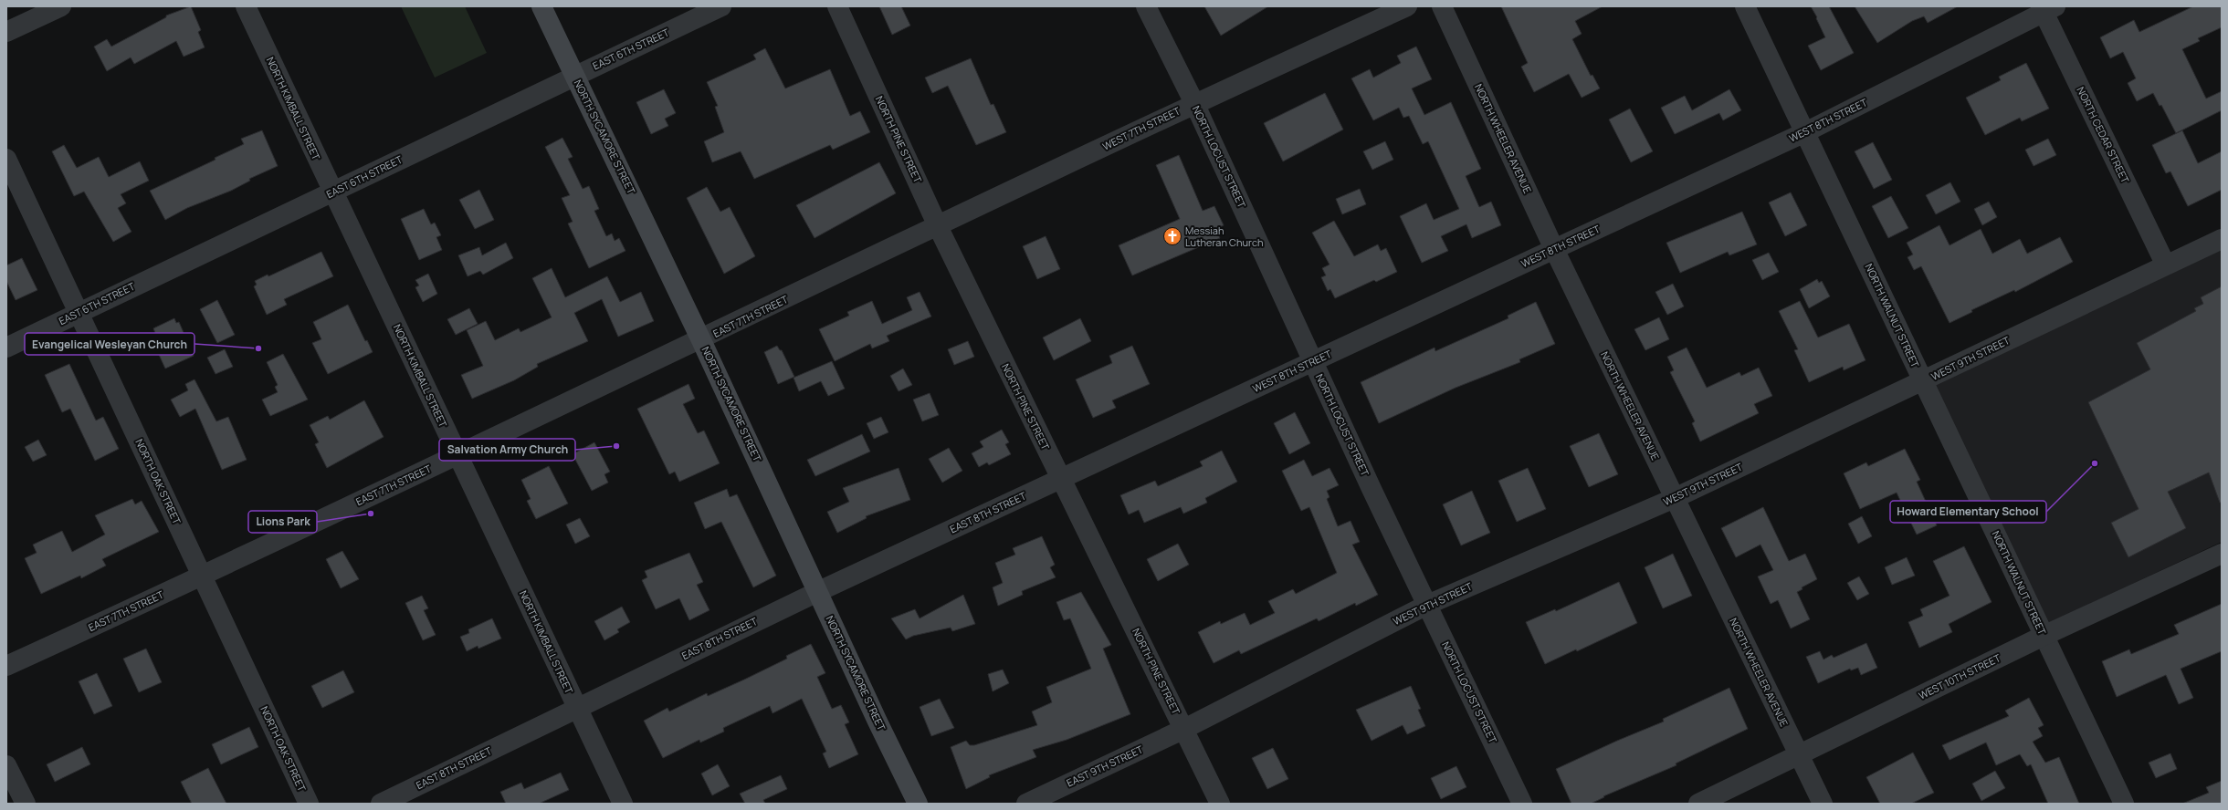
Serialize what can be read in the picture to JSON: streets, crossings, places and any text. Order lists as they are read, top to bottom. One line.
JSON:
{"streets":{"main road":["NORTH SYCAMORE STREET"],"street":["EAST 6TH STREET","NORTH KIMBALL STREET","WEST 8TH STREET","WEST 7TH STREET","NORTH CEDAR STREET","NORTH WHEELER AVENUE","NORTH PINE STREET","NORTH LOCUST STREET","NORTH WALNUT STREET","EAST 7TH STREET","WEST 9TH STREET","NORTH OAK STREET","EAST 8TH STREET","WEST 10TH STREET","EAST 9TH STREET"]},"crossings":[["EAST 6TH STREET","NORTH KIMBALL STREET"],["EAST 6TH STREET","NORTH SYCAMORE STREET"],["EAST 6TH STREET","NORTH OAK STREET"],["NORTH KIMBALL STREET","EAST 7TH STREET"],["NORTH KIMBALL STREET","EAST 8TH STREET"],["WEST 8TH STREET","NORTH CEDAR STREET"],["WEST 8TH STREET","NORTH WHEELER AVENUE"],["WEST 8TH STREET","NORTH PINE STREET"],["WEST 8TH STREET","NORTH LOCUST STREET"],["WEST 8TH STREET","NORTH WALNUT STREET"],["WEST 8TH STREET","EAST 8TH STREET"],["WEST 7TH STREET","NORTH PINE STREET"],["WEST 7TH STREET","NORTH LOCUST STREET"],["WEST 7TH STREET","EAST 7TH STREET"],["NORTH CEDAR STREET","WEST 9TH STREET"],["NORTH SYCAMORE STREET","EAST 7TH STREET"],["NORTH SYCAMORE STREET","EAST 8TH STREET"],["NORTH WHEELER AVENUE","WEST 9TH STREET"],["NORTH WHEELER AVENUE","WEST 10TH STREET"],["NORTH PINE STREET","EAST 7TH STREET"],["NORTH PINE STREET","WEST 9TH STREET"],["NORTH PINE STREET","EAST 8TH STREET"],["NORTH PINE STREET","EAST 9TH STREET"],["NORTH LOCUST STREET","WEST 9TH STREET"],["NORTH WALNUT STREET","WEST 9TH STREET"],["NORTH WALNUT STREET","WEST 10TH STREET"],["EAST 7TH STREET","NORTH OAK STREET"],["WEST 9TH STREET","EAST 9TH STREET"]],"places":{"church":["Messiah Lutheran Church"],"other":["Evangelical Wesleyan Church","Salvation Army Church","Howard Elementary School","Lions Park"]}}
